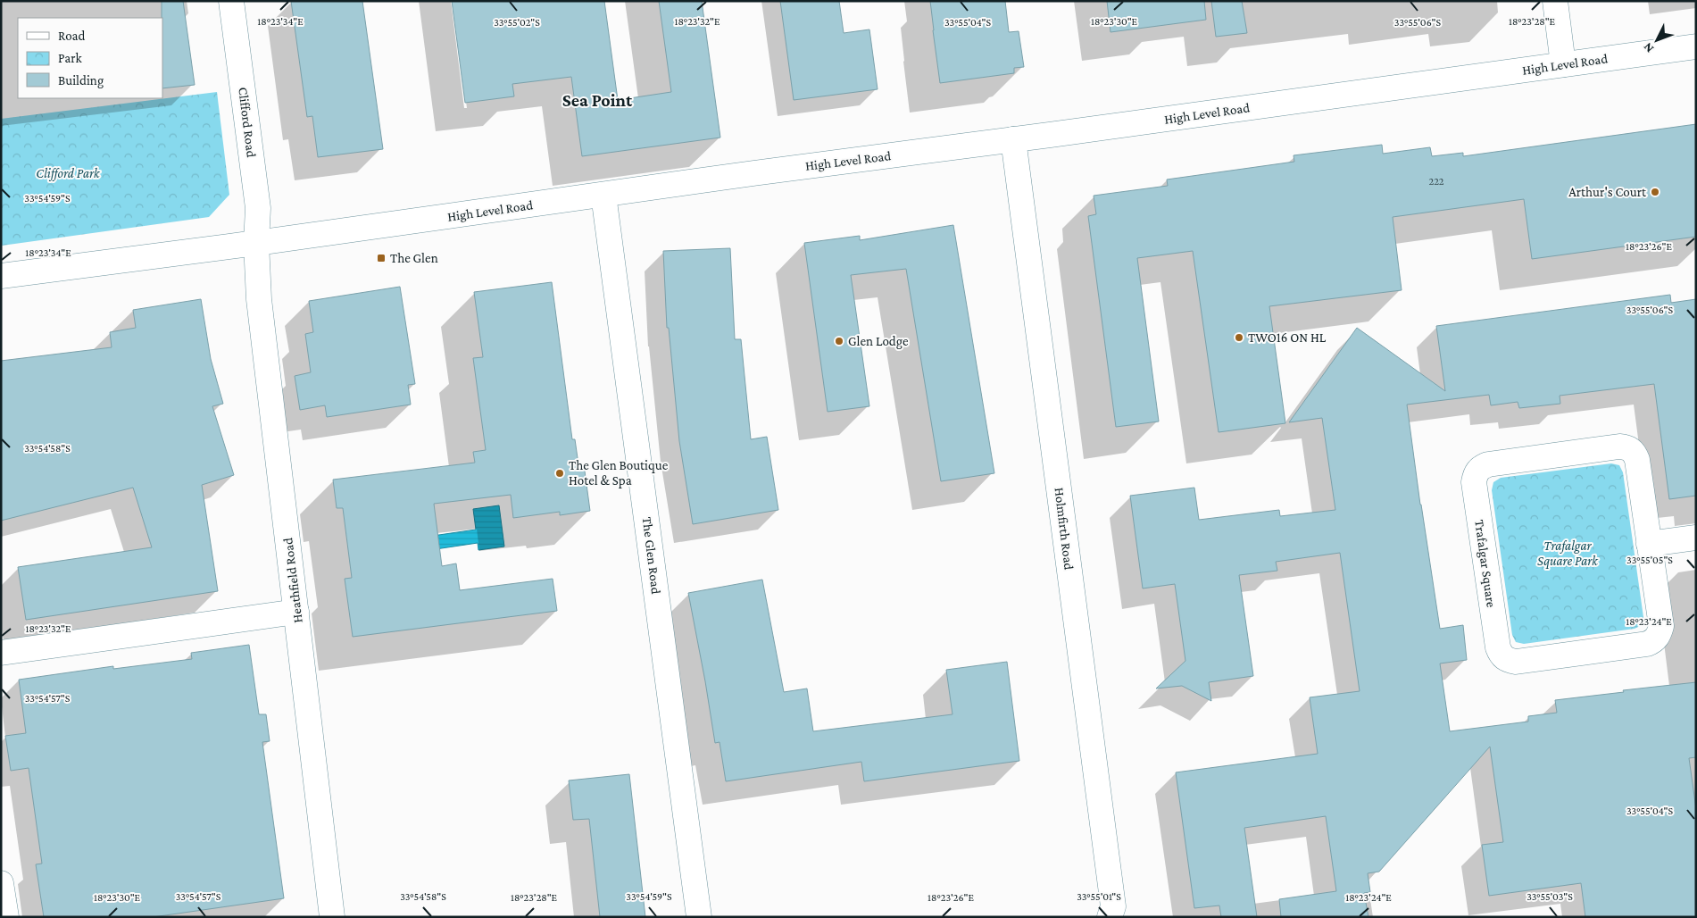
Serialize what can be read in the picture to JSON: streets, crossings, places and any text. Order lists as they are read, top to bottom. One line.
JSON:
{"streets":{"street":["High Level Road","Clifford Road","Holmfirth Road","The Glen Road","Trafalgar Square","Heathfield Road"]},"crossings":[["High Level Road","Clifford Road"],["High Level Road","Holmfirth Road"],["High Level Road","The Glen Road"],["High Level Road","Heathfield Road"],["Clifford Road","Heathfield Road"]],"districts":["Sea Point"],"parks":["Clifford Park","Trafalgar Square Park"],"places":{"other":["Arthur's Court","TWO16 ON HL","Glen Lodge","The Glen Boutique Hotel & Spa"],"transit":["The Glen"]},"house_numbers":["222"],"legend":["Road","Park","Building"],"north":"bottom left","coordinates":["18°23'34\"E","18°23'32\"E","18°23'30\"E","18°23'28\"E","33°55'02\"S","33°55'04\"S","33°55'06\"S","33°54'59\"S","18°23'26\"E","33°54'58\"S","33°55'05\"S","18°23'24\"E","33°54'57\"S","33°55'01\"S","33°55'03\"S"]}
